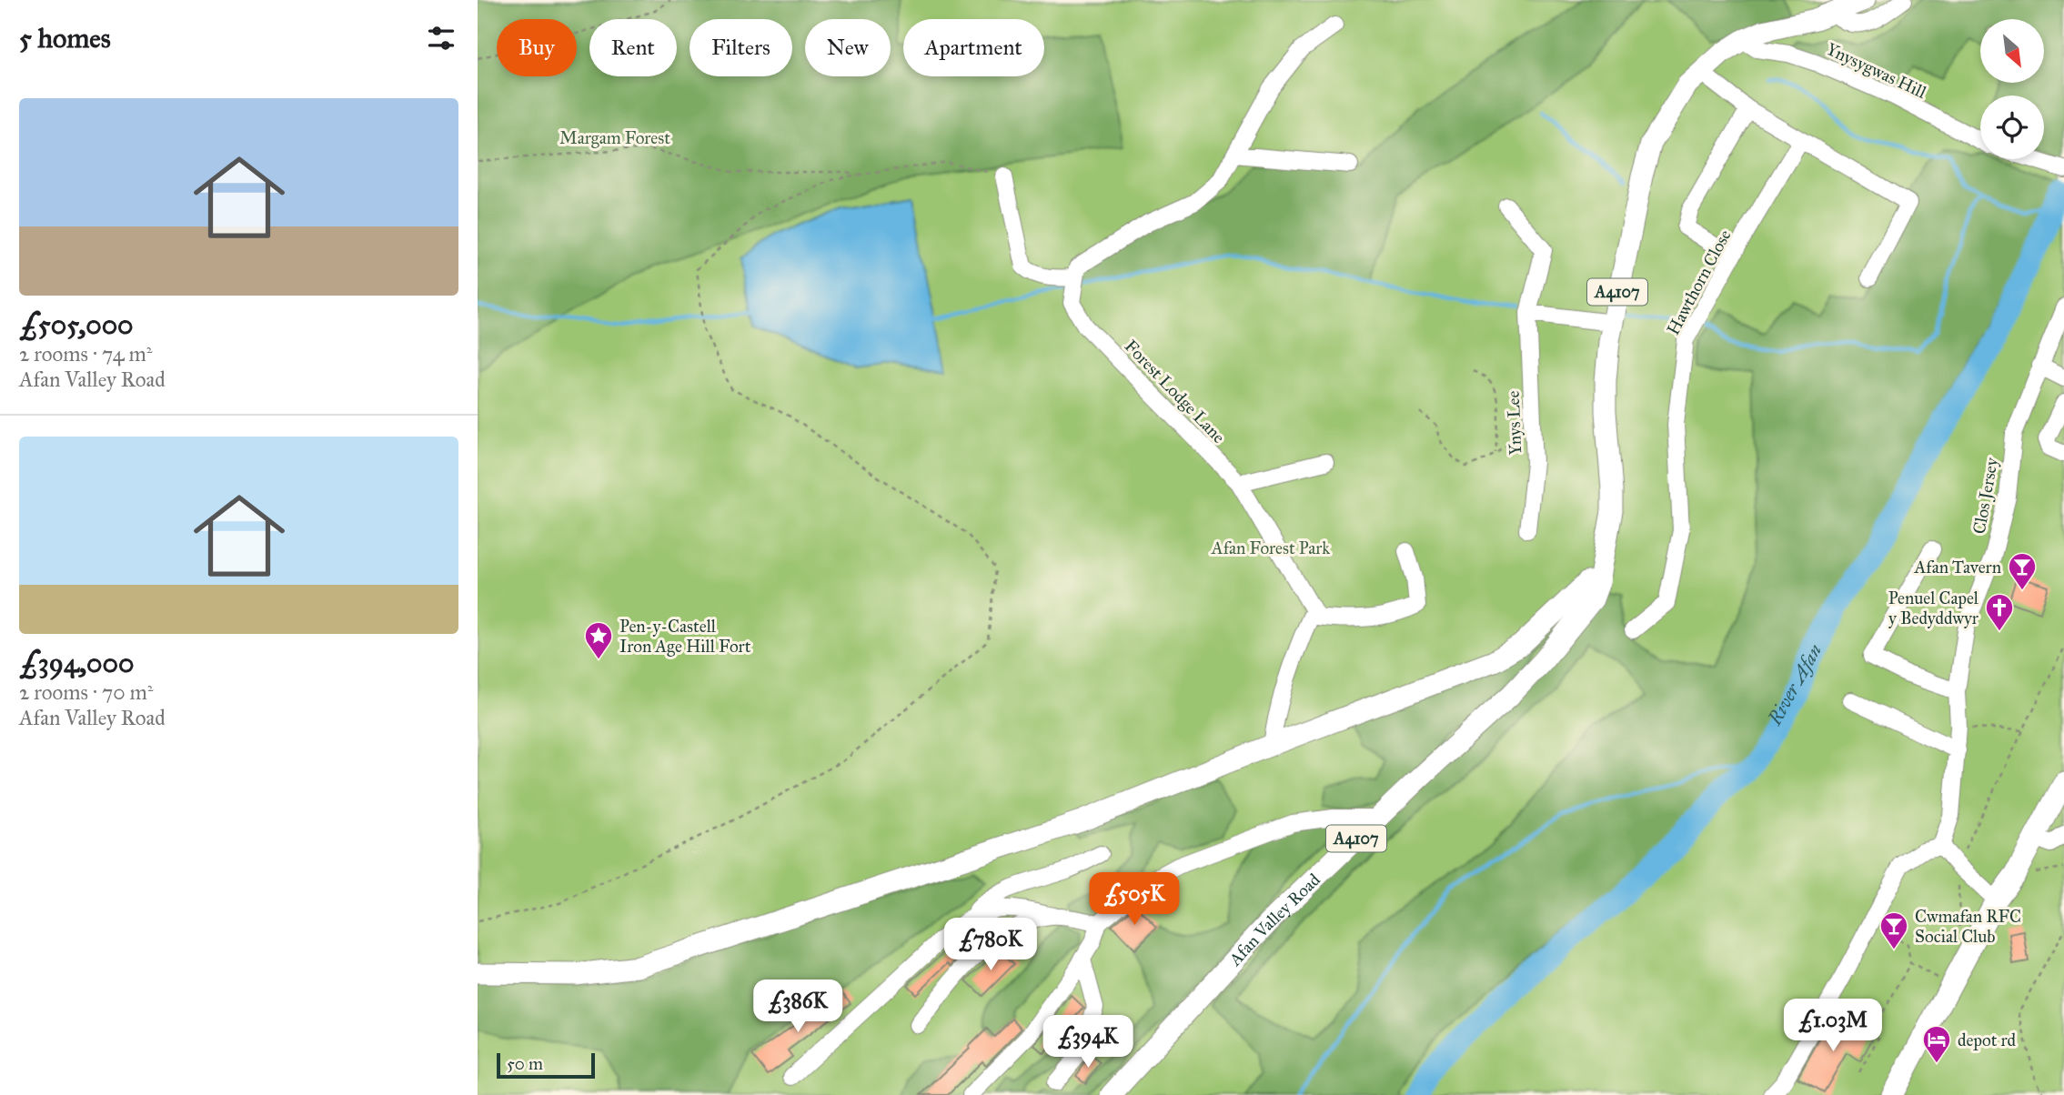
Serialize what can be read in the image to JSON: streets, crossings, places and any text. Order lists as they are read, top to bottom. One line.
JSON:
{"streets":{"main road":["A4107","Afan Valley Road"],"street":["Ynysygwas Hill","Hawthorn Close","Forest Lodge Lane","Ynys Lee","Clos Jersey"]},"crossings":[["Ynysygwas Hill","A4107"],["A4107","Afan Valley Road"]],"water":["River Afan"],"parks":["Margam Forest","Afan Forest Park"],"places":{"bar":["Afan Tavern","Cwmafan RFC Social Club"],"church":["Penuel Capel y Bedyddwyr"],"place":["Pen-y-Castell Iron Age Hill Fort"],"hotel":["depot rd"]},"scale_bar":"50 m","north":"bottom right","page":{"heading":"5 homes","chip":["Buy","Rent","Filters","New","Apartment"],"list":[{"name":"£505,000","note":"2 rooms · 74 m² · Afan Valley Road"},{"name":"£394,000","note":"2 rooms · 70 m² · Afan Valley Road"}],"price":["£505K","£780K","£386K","£1.03M","£394K"],"scale":"50 m"}}
